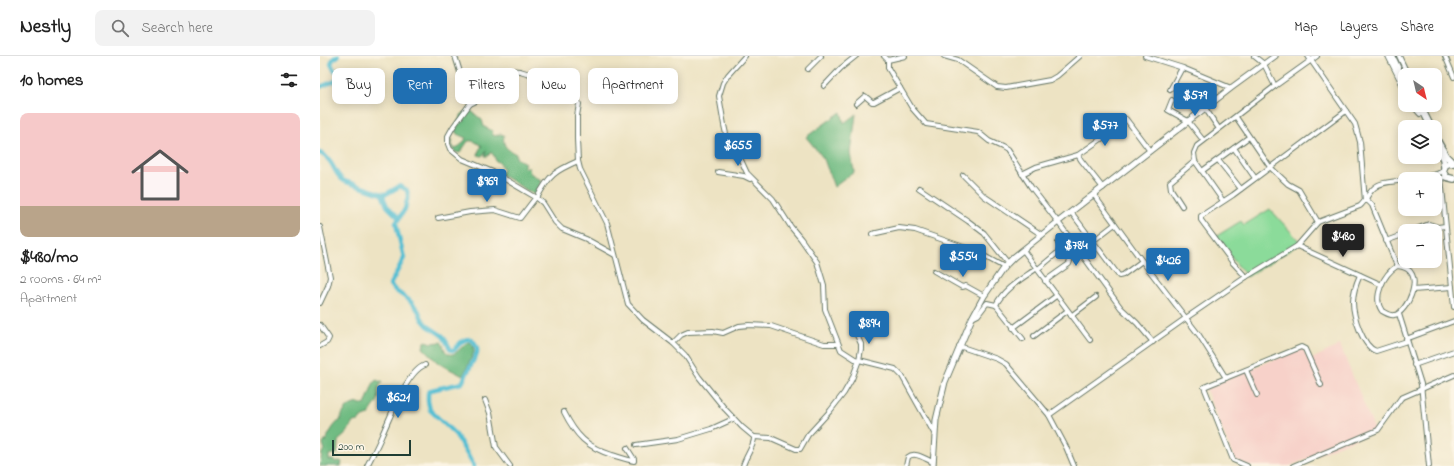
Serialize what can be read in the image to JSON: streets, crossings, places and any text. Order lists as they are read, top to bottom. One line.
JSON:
{"scale_bar":"200 m","north":"bottom right","page":{"header":"Nestly","search":"Search here","nav":["Map","Layers","Share"],"heading":"10 homes","map_buttons":["+","−"],"chip":["Buy","Rent","Filters","New","Apartment"],"price":["$579","$577","$655","$969","$480","$784","$554","$426","$894","$621"],"list":[{"name":"$480/mo","note":"2 rooms · 64 m² · Apartment"}],"scale":"200 m"}}
